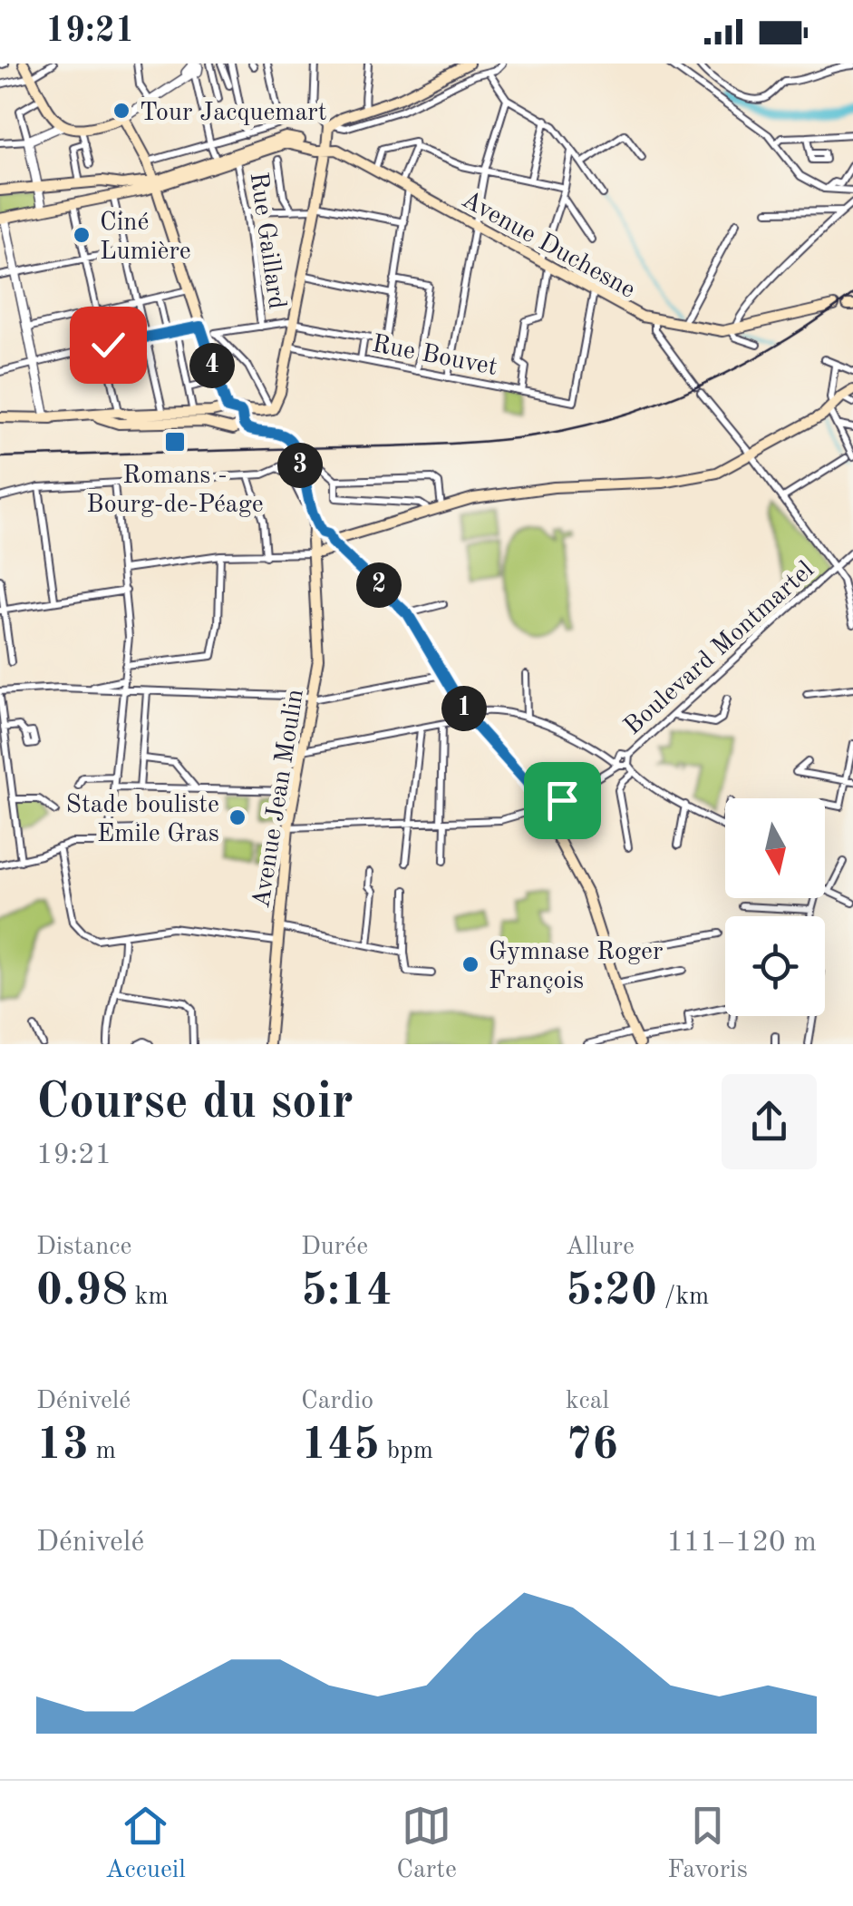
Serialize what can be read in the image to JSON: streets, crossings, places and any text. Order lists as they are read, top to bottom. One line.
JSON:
{"streets":{"main road":["Avenue Duchesne","Avenue Jean Moulin"],"street":["Rue Gaillard","Rue Bouvet","Boulevard Montmartel"]},"crossings":[["Avenue Duchesne","Rue Bouvet"]],"places":{"other":["Tour Jacquemart","Ciné Lumière","Stade bouliste Emile Gras","Gymnase Roger François"],"transit":["Romans - Bourg-de-Péage"]},"north":"bottom","page":{"status":"19:21","pins":["4","3","2","1"],"heading":["Course du soir","19:21"],"stats":[["Distance","0.98 km"],["Durée","5:14"],["Allure","5:20 /km"],["Dénivelé","13 m"],["Cardio","145 bpm"],["kcal","76"]],"chart":["Dénivelé","111–120 m"],"tabs":["Accueil","Carte","Favoris"]}}
